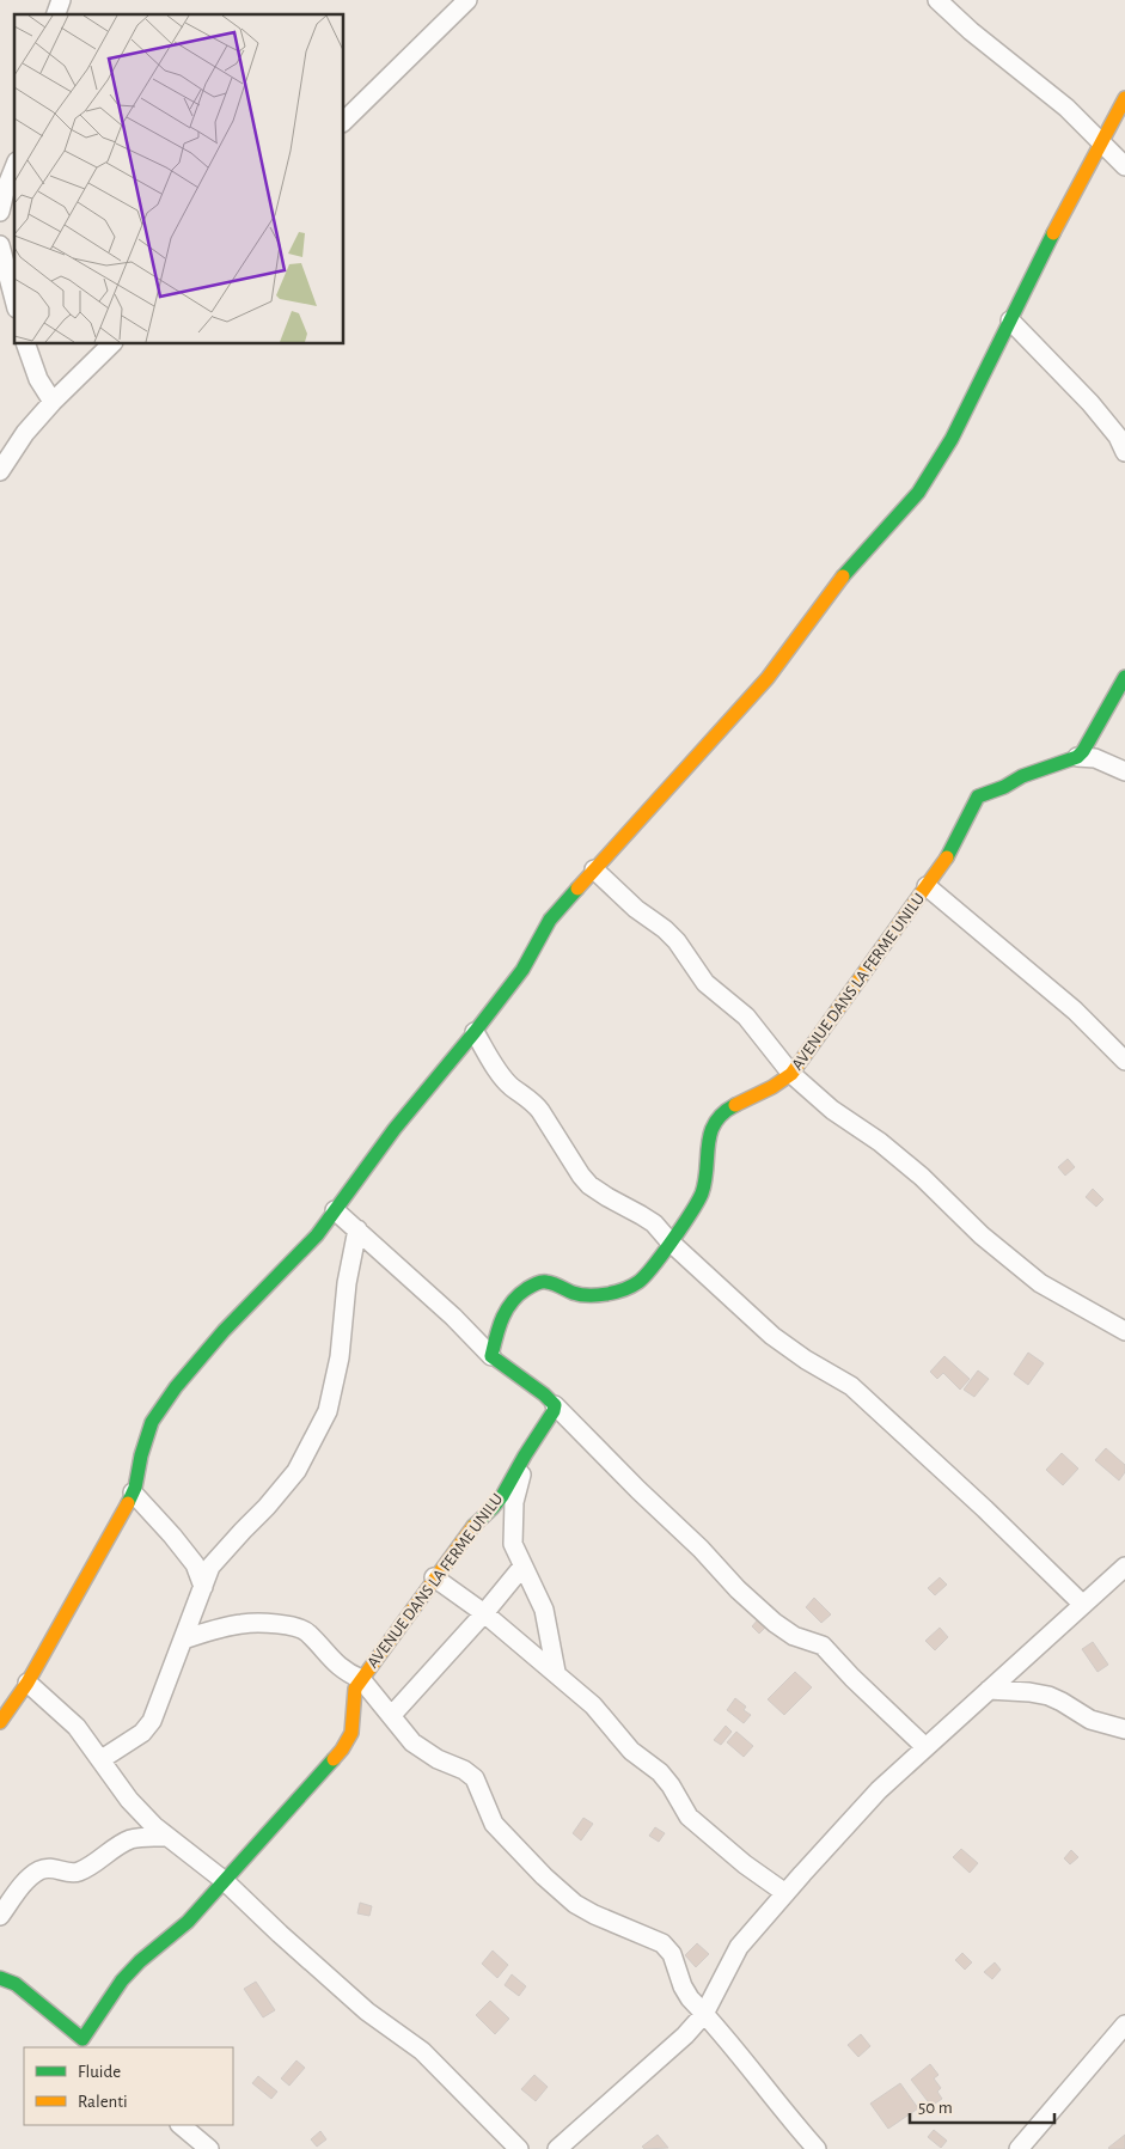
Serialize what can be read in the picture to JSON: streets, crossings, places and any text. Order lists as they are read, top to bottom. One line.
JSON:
{"streets":{"street":["AVENUE DANS LA FERME UNILU"]},"legend":["Fluide","Ralenti"],"scale_bar":"50 m"}
